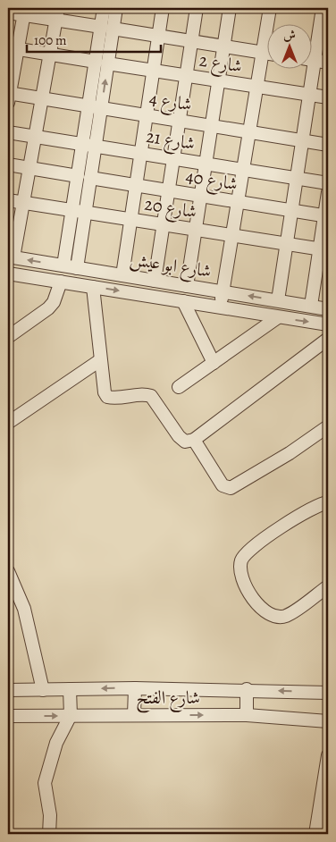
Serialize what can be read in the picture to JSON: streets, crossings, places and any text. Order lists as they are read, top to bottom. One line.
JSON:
{"streets":{"street":["شارع 2","شارع 4","شارع 21","شارع 40","شارع 20","شارع ابو عيش","شارع الفتح"]},"scale_bar":"100 m","north":"top"}
